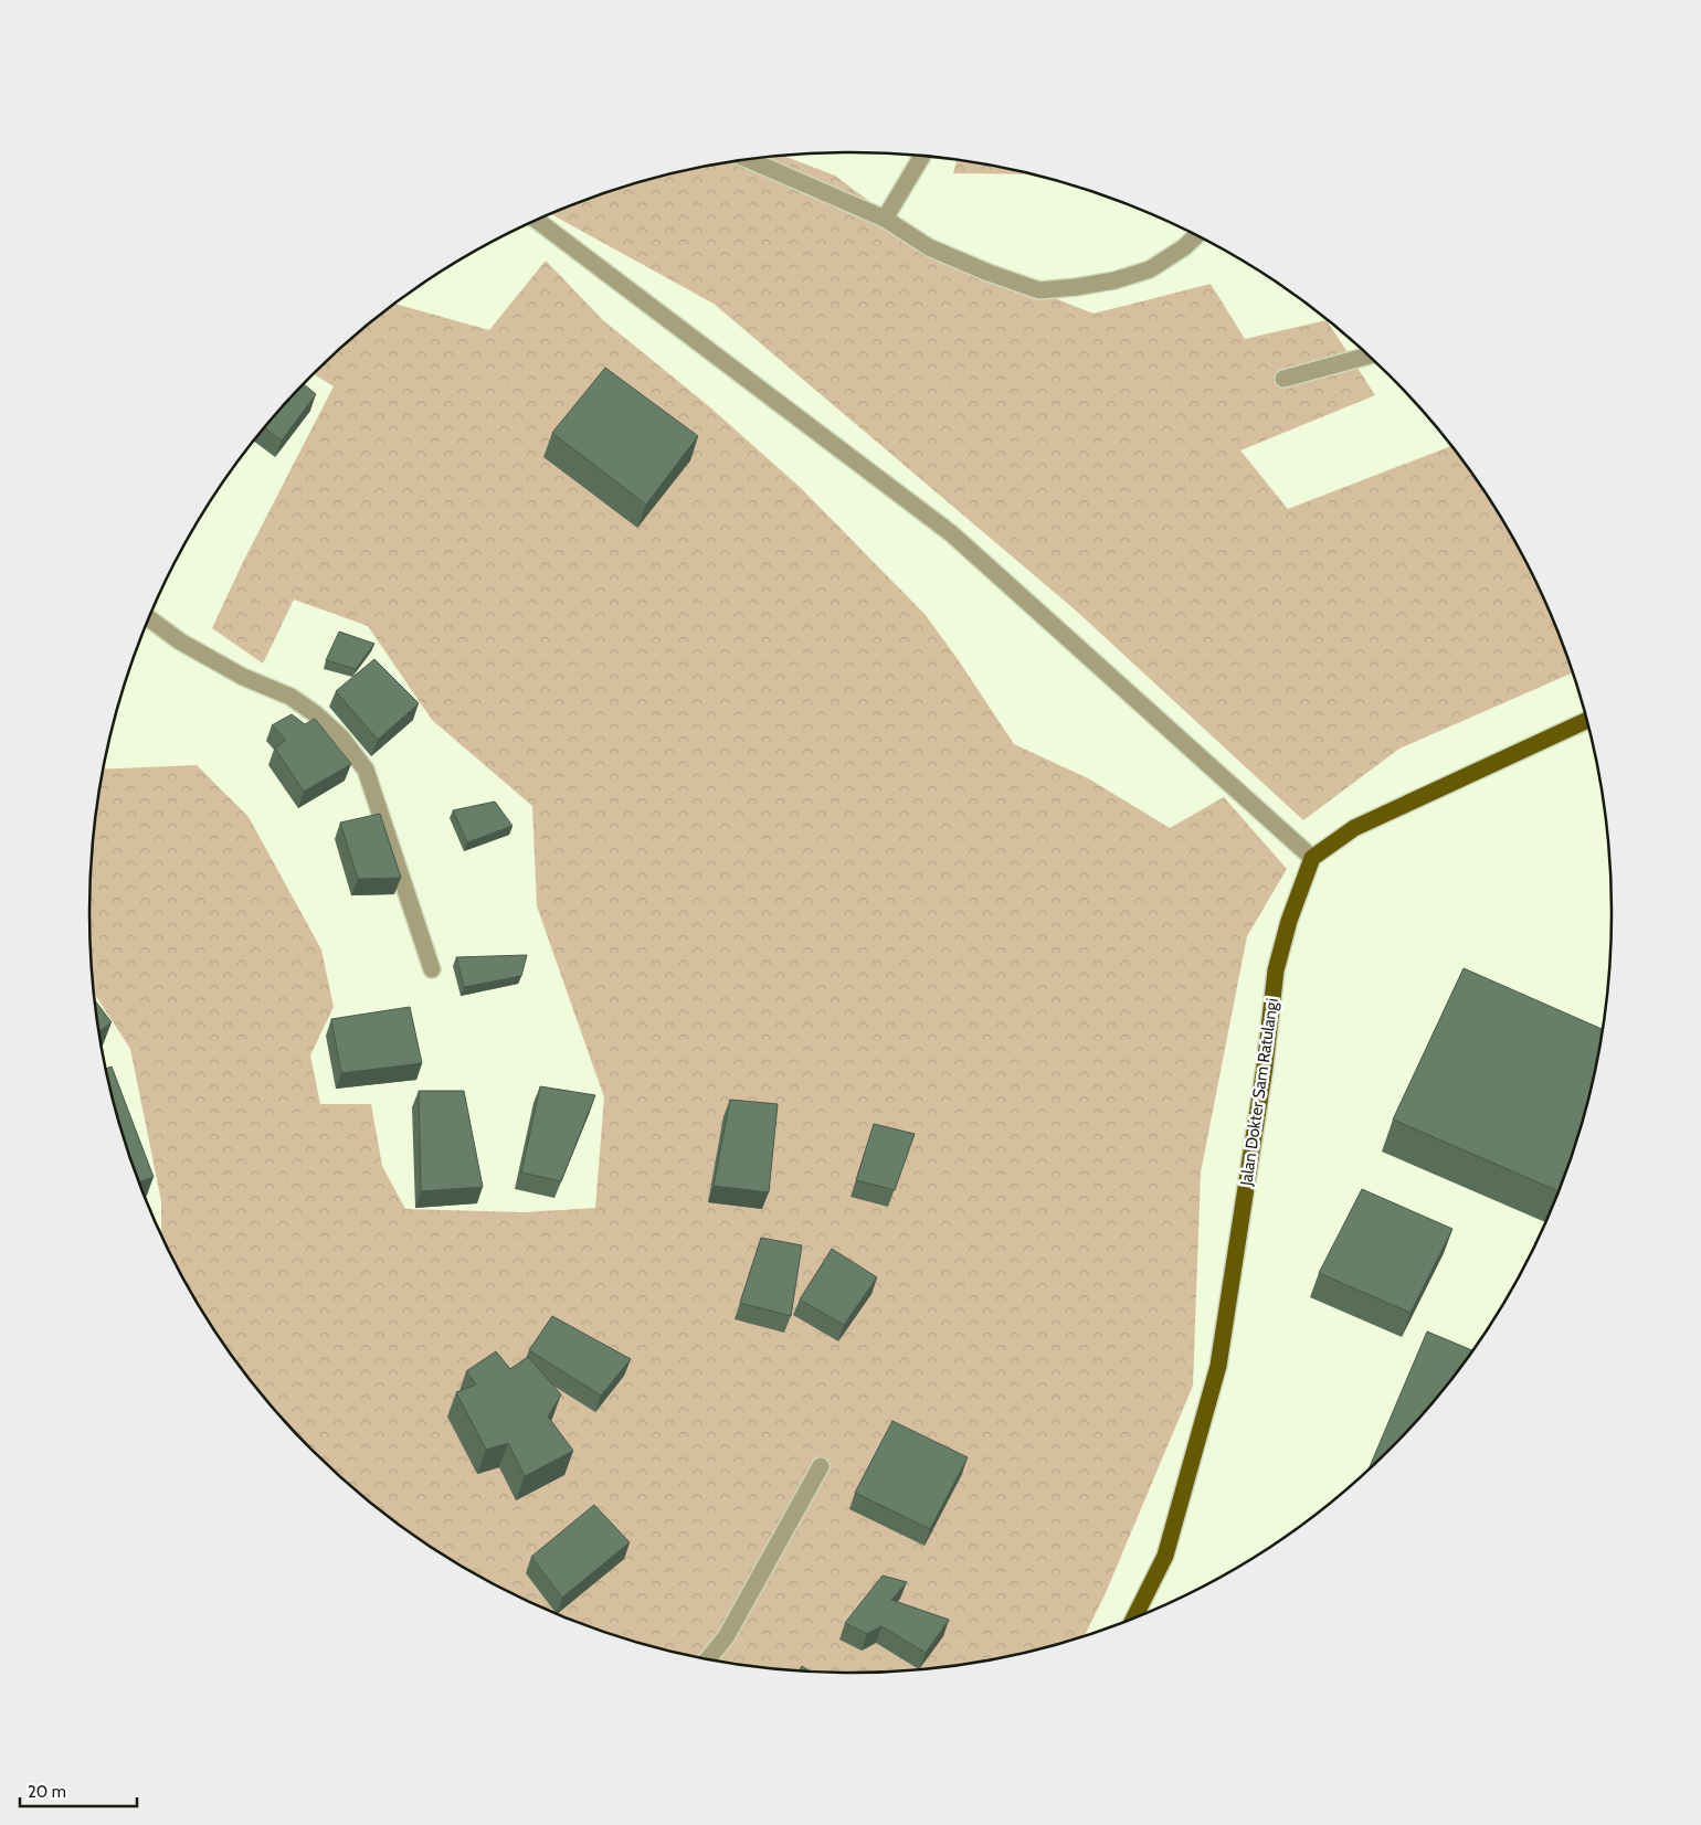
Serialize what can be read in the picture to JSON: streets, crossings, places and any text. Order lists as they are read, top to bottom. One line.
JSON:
{"streets":{"main road":["Jalan Dokter Sam Ratulangi"]},"scale_bar":"20 m"}
